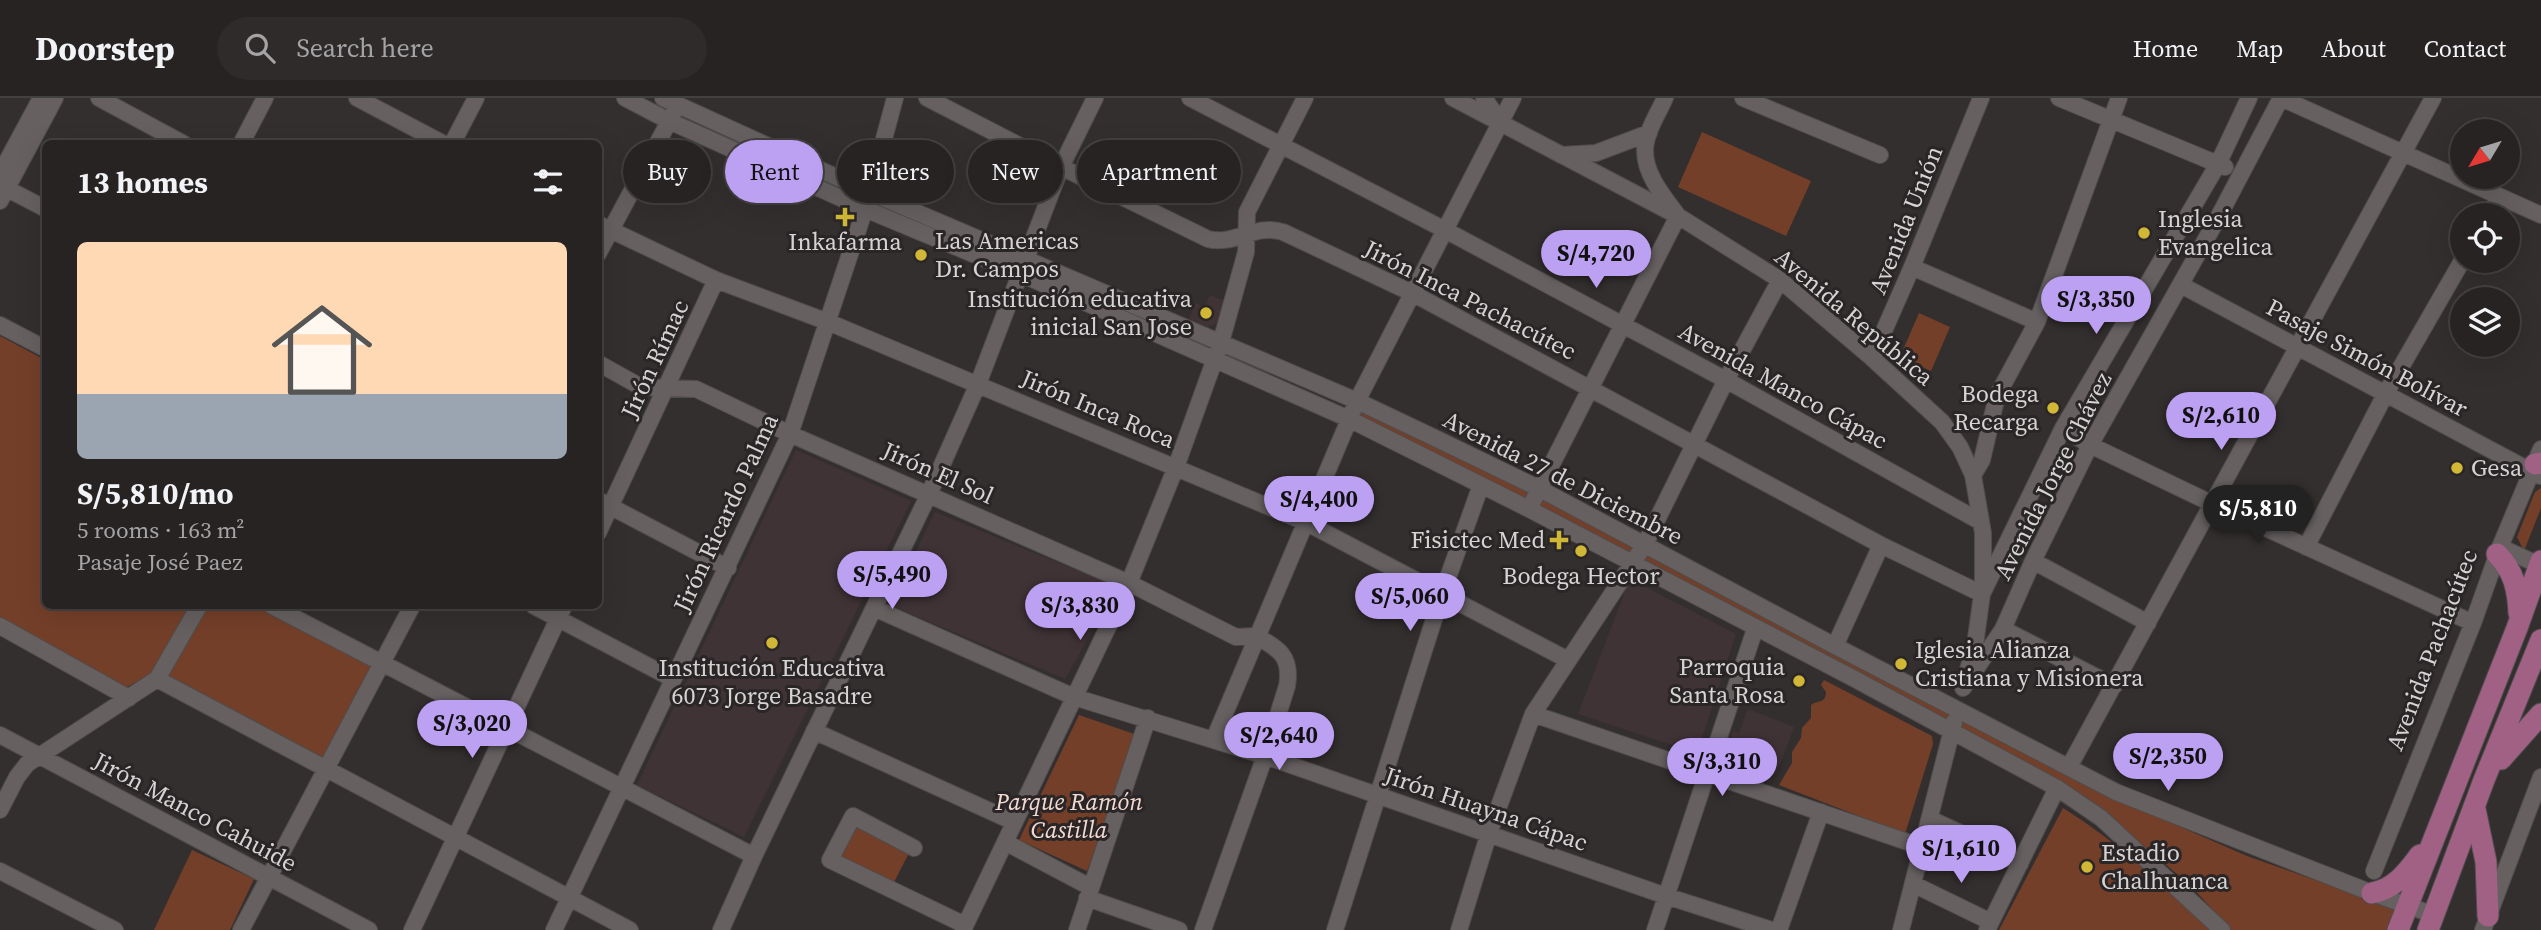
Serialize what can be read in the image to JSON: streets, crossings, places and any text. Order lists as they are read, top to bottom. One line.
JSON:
{"streets":{"street":["Avenida Unión","Jirón Inca Pachacútec","Avenida República","Pasaje Simón Bolívar","Jirón Rímac","Avenida Manco Cápac","Jirón Inca Roca","Jirón El Sol","Avenida Jorge Chávez","Avenida 27 de Diciembre","Jirón Ricardo Palma","Avenida Pachacútec","Jirón Huayna Cápac","Jirón Manco Cahuide"]},"crossings":[["Avenida Unión","Avenida República"],["Jirón Inca Pachacútec","Avenida República"],["Jirón Inca Pachacútec","Avenida Jorge Chávez"],["Avenida República","Avenida Manco Cápac"],["Avenida República","Avenida Jorge Chávez"],["Pasaje Simón Bolívar","Avenida Jorge Chávez"],["Pasaje Simón Bolívar","Avenida Pachacútec"],["Jirón Rímac","Jirón Inca Roca"],["Jirón Rímac","Jirón El Sol"],["Jirón Inca Roca","Jirón Ricardo Palma"],["Jirón El Sol","Jirón Ricardo Palma"],["Avenida Jorge Chávez","Avenida 27 de Diciembre"],["Avenida 27 de Diciembre","Jirón Ricardo Palma"]],"parks":["Parque Ramón Castilla"],"places":{"health":["Inkafarma","Fisictec Med"],"other":["Inglesia Evangelica","Las Americas Dr. Campos","Institución educativa inicial San Jose","Bodega Recarga","Gesa","Bodega Hector","Institución Educativa 6073 Jorge Basadre","Iglesia Alianza Cristiana y Misionera","Parroquia Santa Rosa","Estadio Chalhuanca"]},"north":"bottom left","page":{"header":"Doorstep","search":"Search here","nav":["Home","Map","About","Contact"],"chip":["Buy","Rent","Filters","New","Apartment"],"heading":"13 homes","list":[{"name":"S/5,810/mo","note":"5 rooms · 163 m² · Pasaje José Paez"}],"price":["S/4,720","S/3,350","S/2,610","S/4,400","S/5,810","S/5,490","S/5,060","S/3,830","S/3,020","S/2,640","S/2,350","S/3,310","S/1,610"]}}
